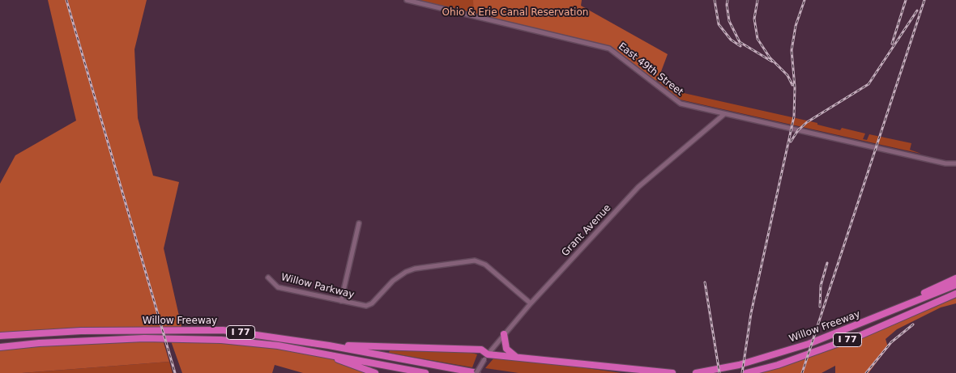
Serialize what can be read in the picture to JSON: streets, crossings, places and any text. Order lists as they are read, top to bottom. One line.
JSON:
{"streets":{"highway":["Willow Freeway","I 77"],"street":["East 49th Street","Grant Avenue","Willow Parkway"]},"crossings":[["East 49th Street","Grant Avenue"],["Grant Avenue","Willow Parkway"],["Grant Avenue","Willow Freeway"]],"parks":["Ohio & Erie Canal Reservation"]}
